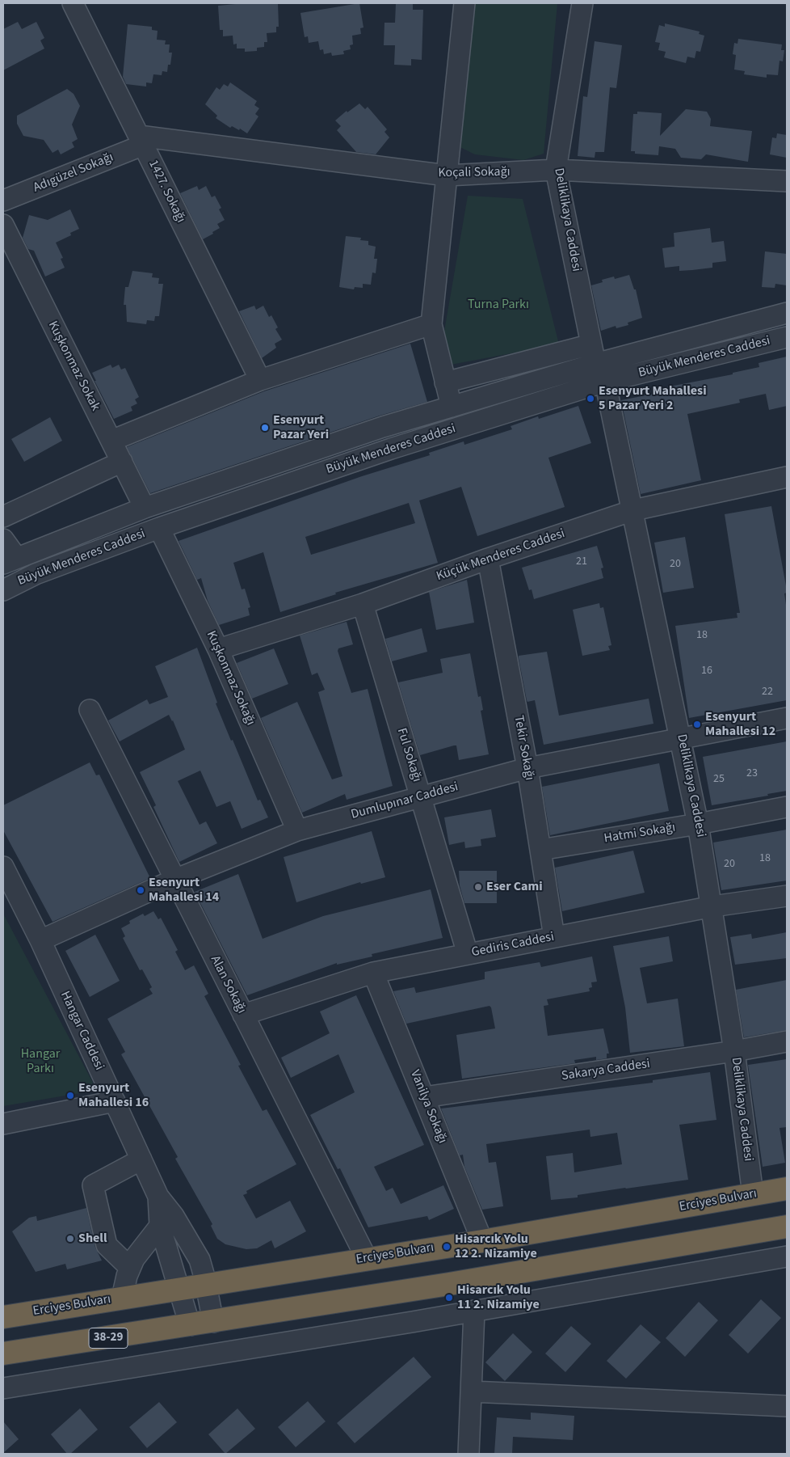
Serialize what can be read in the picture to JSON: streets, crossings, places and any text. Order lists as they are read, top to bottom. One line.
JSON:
{"streets":{"highway":["Erciyes Bulvarı","38-29"],"street":["Adıgüzel Sokağı","Koçali Sokağı","1427. Sokağı","Deliklikaya Caddesi","Büyük Menderes Caddesi","Kuşkonmaz Sokak","Küçük Menderes Caddesi","Kuşkonmaz Sokağı","Tekir Sokağı","Ful Sokağı","Dumlupınar Caddesi","Hatmi Sokağı","Gediris Caddesi","Alan Sokağı","Hangar Caddesi","Sakarya Caddesi","Vanilya Sokağı"]},"crossings":[["Adıgüzel Sokağı","Koçali Sokağı"],["Adıgüzel Sokağı","1427. Sokağı"],["Koçali Sokağı","1427. Sokağı"],["Koçali Sokağı","Deliklikaya Caddesi"],["Deliklikaya Caddesi","Büyük Menderes Caddesi"],["Deliklikaya Caddesi","Küçük Menderes Caddesi"],["Deliklikaya Caddesi","Dumlupınar Caddesi"],["Deliklikaya Caddesi","Hatmi Sokağı"],["Deliklikaya Caddesi","Gediris Caddesi"],["Deliklikaya Caddesi","Sakarya Caddesi"],["Deliklikaya Caddesi","Erciyes Bulvarı"],["Büyük Menderes Caddesi","Kuşkonmaz Sokak"],["Büyük Menderes Caddesi","Kuşkonmaz Sokağı"],["Küçük Menderes Caddesi","Kuşkonmaz Sokağı"],["Küçük Menderes Caddesi","Tekir Sokağı"],["Küçük Menderes Caddesi","Ful Sokağı"],["Kuşkonmaz Sokağı","Dumlupınar Caddesi"],["Tekir Sokağı","Dumlupınar Caddesi"],["Tekir Sokağı","Hatmi Sokağı"],["Tekir Sokağı","Gediris Caddesi"],["Ful Sokağı","Dumlupınar Caddesi"],["Ful Sokağı","Gediris Caddesi"],["Dumlupınar Caddesi","Alan Sokağı"],["Dumlupınar Caddesi","Hangar Caddesi"],["Gediris Caddesi","Alan Sokağı"],["Gediris Caddesi","Vanilya Sokağı"],["Alan Sokağı","Erciyes Bulvarı"],["Hangar Caddesi","Erciyes Bulvarı"],["Hangar Caddesi","38-29"],["Sakarya Caddesi","Vanilya Sokağı"],["Vanilya Sokağı","Erciyes Bulvarı"]],"parks":["Turna Parkı","Hangar Parkı"],"places":["Esenyurt Mahallesi 5 Pazar Yeri 2","Esenyurt Pazar Yeri","Esenyurt Mahallesi 12","Eser Cami","Esenyurt Mahallesi 14","Esenyurt Mahallesi 16","Shell","Hisarcık Yolu 12 2. Nizamiye","Hisarcık Yolu 11 2. Nizamiye"],"house_numbers":["21","20","18","16","22","23","25","18","20"]}
